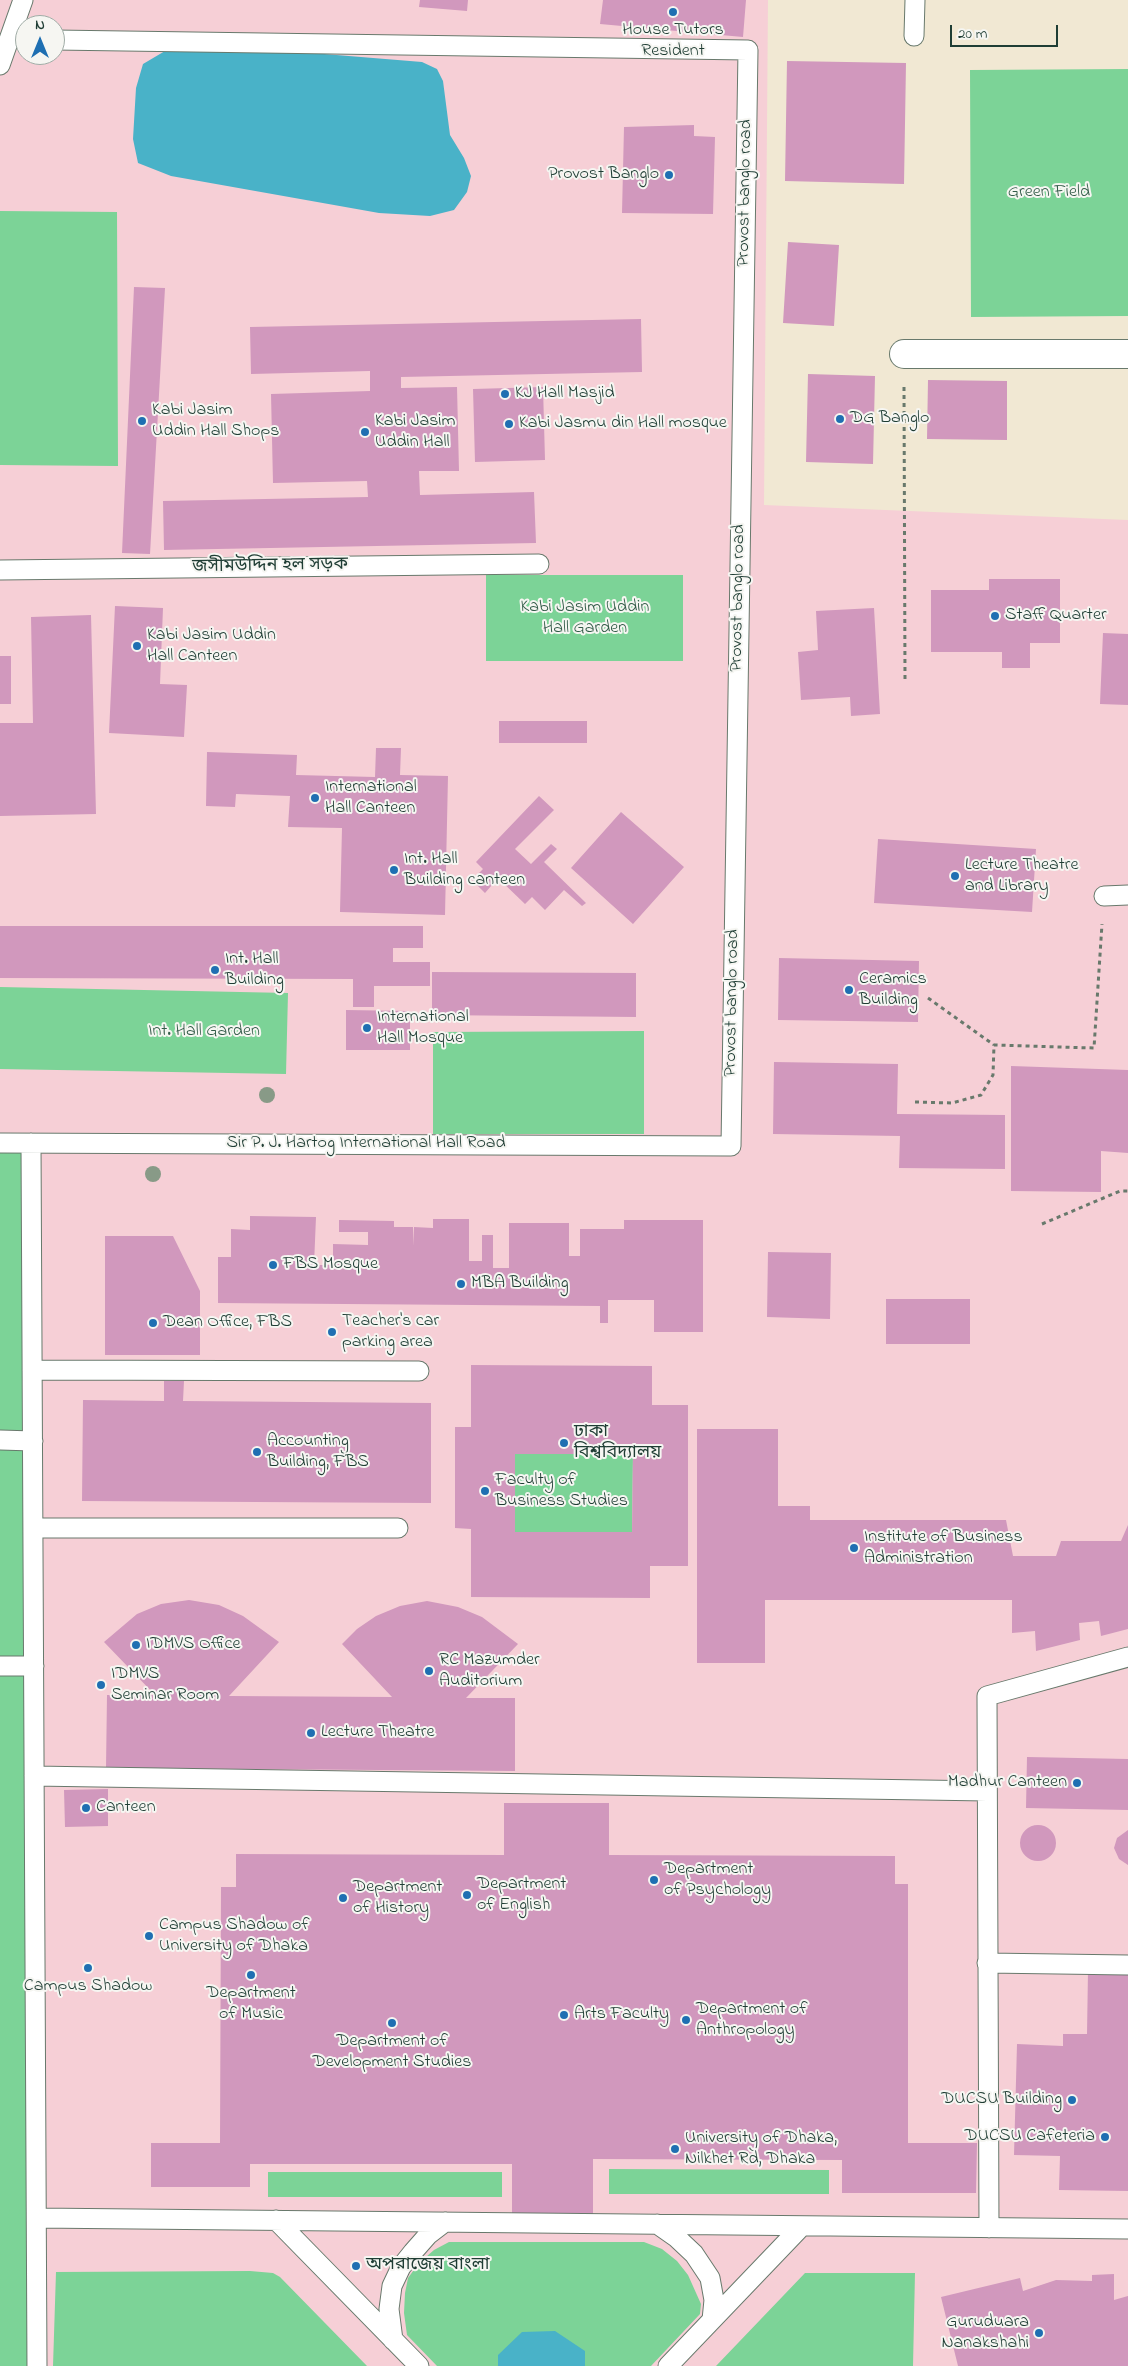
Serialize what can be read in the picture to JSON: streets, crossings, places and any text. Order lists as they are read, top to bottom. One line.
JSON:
{"streets":{"lane":["Provost banglo road","জসীমউদ্দিন হল সড়ক","Sir P. J. Hartog International Hall Road"]},"crossings":[["Provost banglo road","Sir P. J. Hartog International Hall Road"]],"parks":["Green Field","Kabi Jasim Uddin Hall Garden","Int. Hall Garden"],"places":["House Tutors Resident","Provost Banglo","KJ Hall Masjid","DG Banglo","Kabi Jasim Uddin Hall Shops","Kabi Jasmu din Hall mosque","Kabi Jasim Uddin Hall","Staff Quarter","Kabi Jasim Uddin Hall Canteen","International Hall Canteen","Int. Hall Building canteen","Lecture Theatre and Library","Int. Hall Building","Ceramics Building","International Hall Mosque","FBS Mosque","MBA Building","Dean Office, FBS","Teacher's car parking area","ঢাকা বিশ্ববিদ্যালয়","Accounting Building, FBS","Faculty of Business Studies","Institute of Business Administration","IDMVS Office","RC Mazumder Auditorium","IDMVS Seminar Room","Lecture Theatre","Madhur Canteen","Canteen","Department of Psychology","Department of English","Department of History","Campus Shadow of University of Dhaka","Campus Shadow","Department of Music","Arts Faculty","Department of Anthropology","Department of Development Studies","DUCSU Building","DUCSU Cafeteria","University of Dhaka, Nilkhet Rd, Dhaka","অপরাজেয় বাংলা","Guruduara Nanakshahi"],"scale_bar":"20 m","north":"top"}
